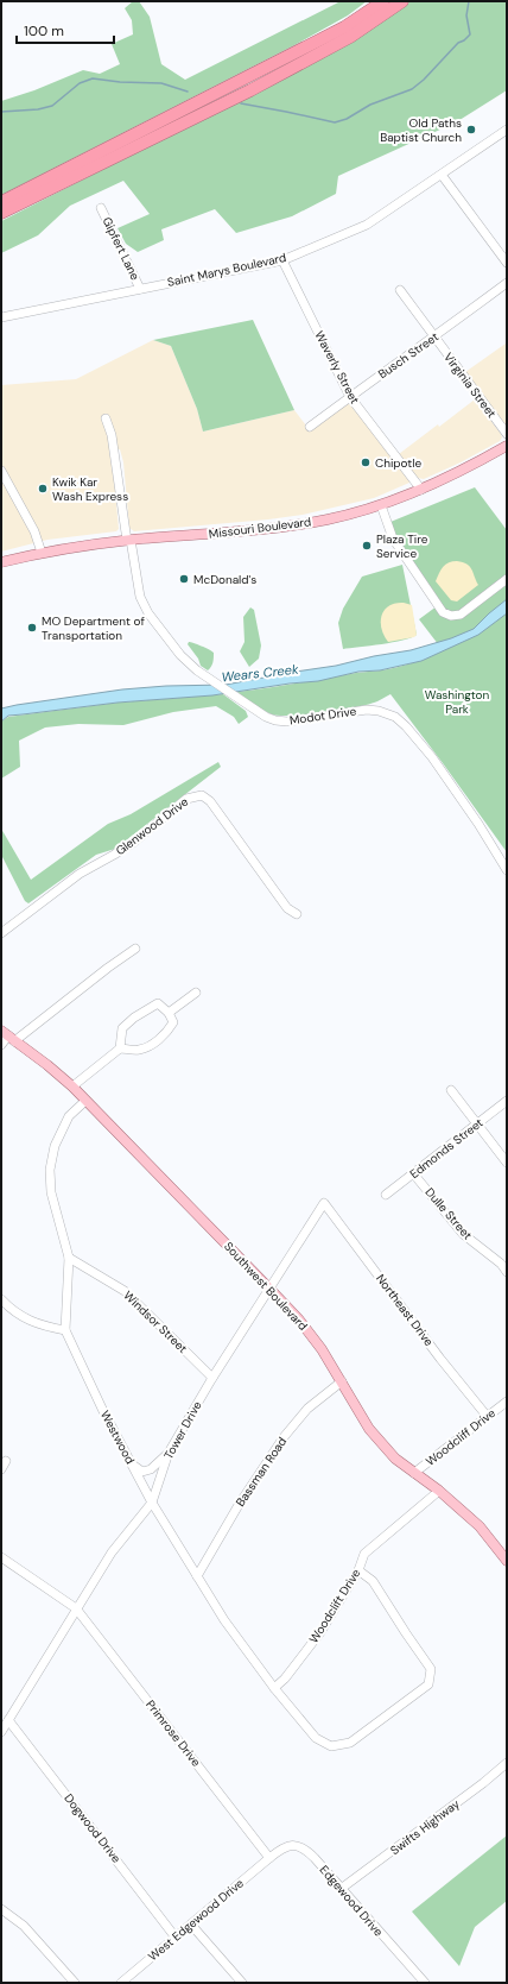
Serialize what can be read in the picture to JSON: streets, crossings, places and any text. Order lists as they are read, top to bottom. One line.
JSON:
{"streets":{"main road":["Missouri Boulevard","Southwest Boulevard"],"street":["Gipfert Lane","Saint Marys Boulevard","Busch Street","Waverly Street","Virginia Street","Modot Drive","Glenwood Drive","Edmonds Street","Dulle Street","Northeast Drive","Windsor Street","Tower Drive","Westwood","Woodcliff Drive","Bassman Road","Woodclift Drive","Primrose Drive","Swifts Highway","Dogwood Drive","Edgewood Drive","West Edgewood Drive"]},"crossings":[["Gipfert Lane","Saint Marys Boulevard"],["Saint Marys Boulevard","Waverly Street"],["Busch Street","Waverly Street"],["Busch Street","Virginia Street"],["Waverly Street","Missouri Boulevard"],["Missouri Boulevard","Modot Drive"],["Edmonds Street","Dulle Street"],["Southwest Boulevard","Tower Drive"],["Southwest Boulevard","Westwood"],["Southwest Boulevard","Woodcliff Drive"],["Southwest Boulevard","Bassman Road"],["Southwest Boulevard","Woodclift Drive"],["Northeast Drive","Tower Drive"],["Northeast Drive","Woodcliff Drive"],["Windsor Street","Tower Drive"],["Windsor Street","Westwood"],["Tower Drive","Westwood"],["Tower Drive","Primrose Drive"],["Tower Drive","Dogwood Drive"],["Westwood","Bassman Road"],["Westwood","Woodclift Drive"],["Primrose Drive","Edgewood Drive"],["Primrose Drive","West Edgewood Drive"],["Swifts Highway","Edgewood Drive"],["Dogwood Drive","West Edgewood Drive"],["Edgewood Drive","West Edgewood Drive"]],"water":["Wears Creek"],"parks":["Washington Park"],"places":["Old Paths Baptist Church","Chipotle","Kwik Kar Wash Express","Plaza Tire Service","McDonald's","MO Department of Transportation"],"scale_bar":"100 m"}
